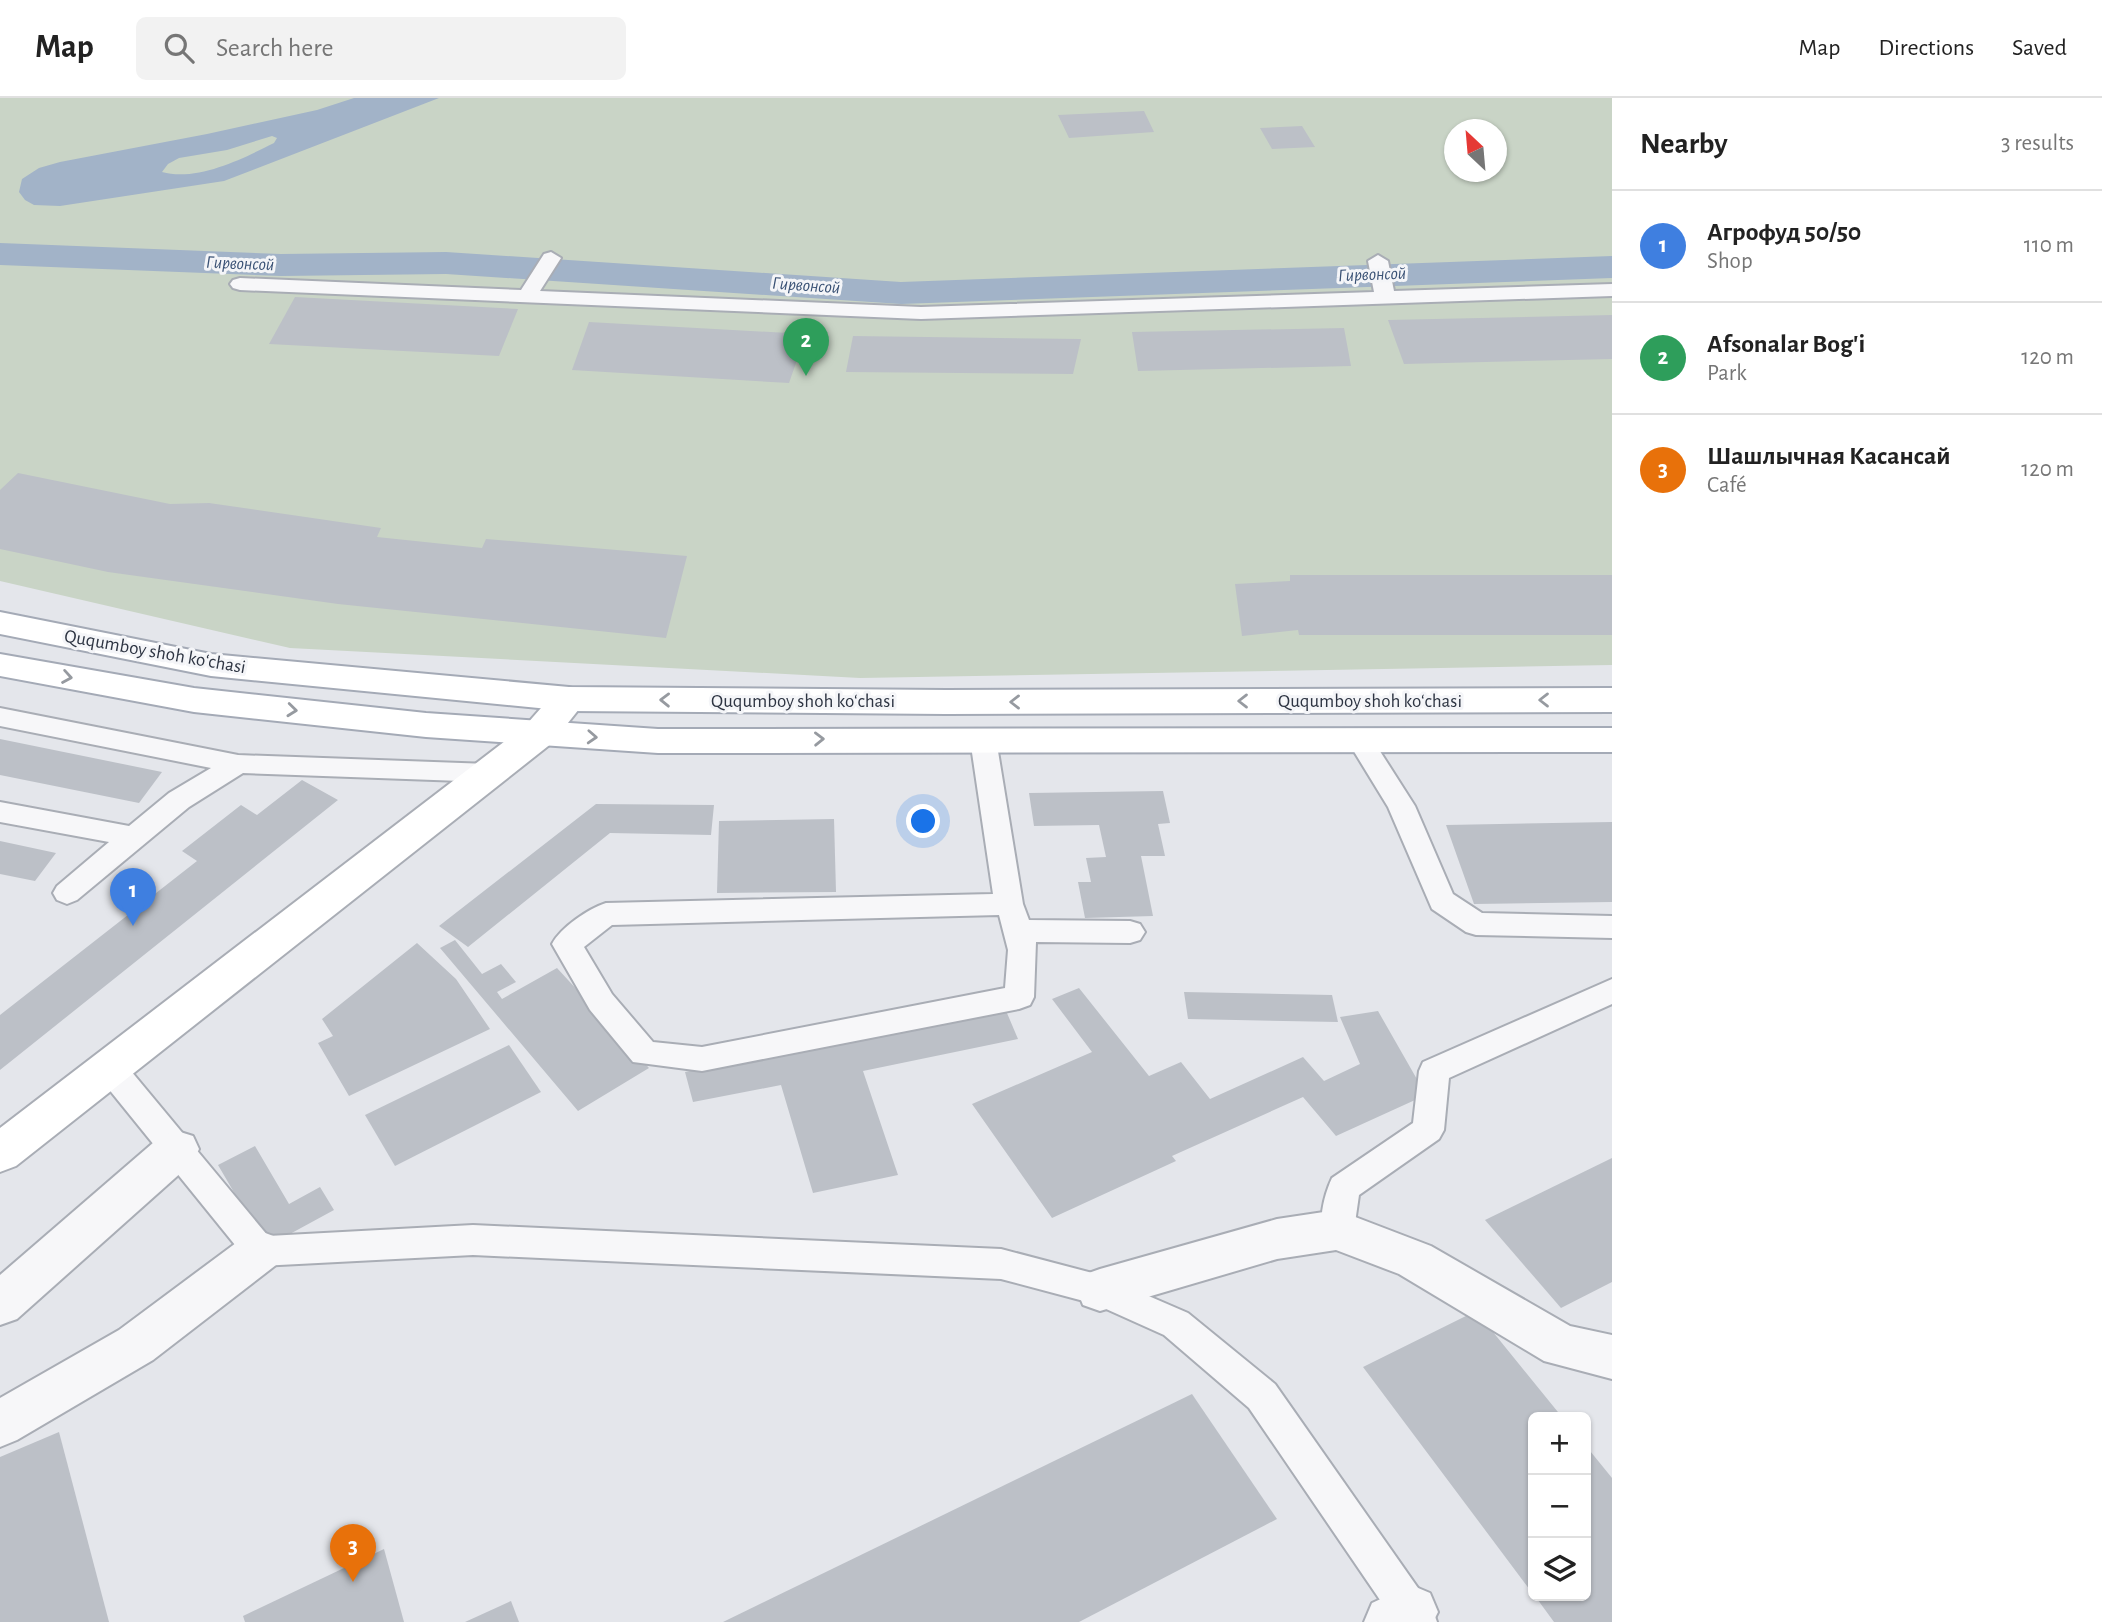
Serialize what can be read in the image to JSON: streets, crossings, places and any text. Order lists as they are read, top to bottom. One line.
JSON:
{"streets":{"main road":["Ququmboy shoh koʻchasi"]},"water":["Гирвонсой"],"north":"top left","page":{"header":"Map","search":"Search here","nav":["Map","Directions","Saved"],"heading":["Nearby","3 results"],"list":[{"mark":"1","name":"Агрофуд 50/50","note":"Shop","value":"110 m"},{"mark":"2","name":"Afsonalar Bog'i","note":"Park","value":"120 m"},{"mark":"3","name":"Шашлычная Касансай","note":"Café","value":"120 m"}],"pins":["2","1","3"],"map_buttons":["+","−"]}}
